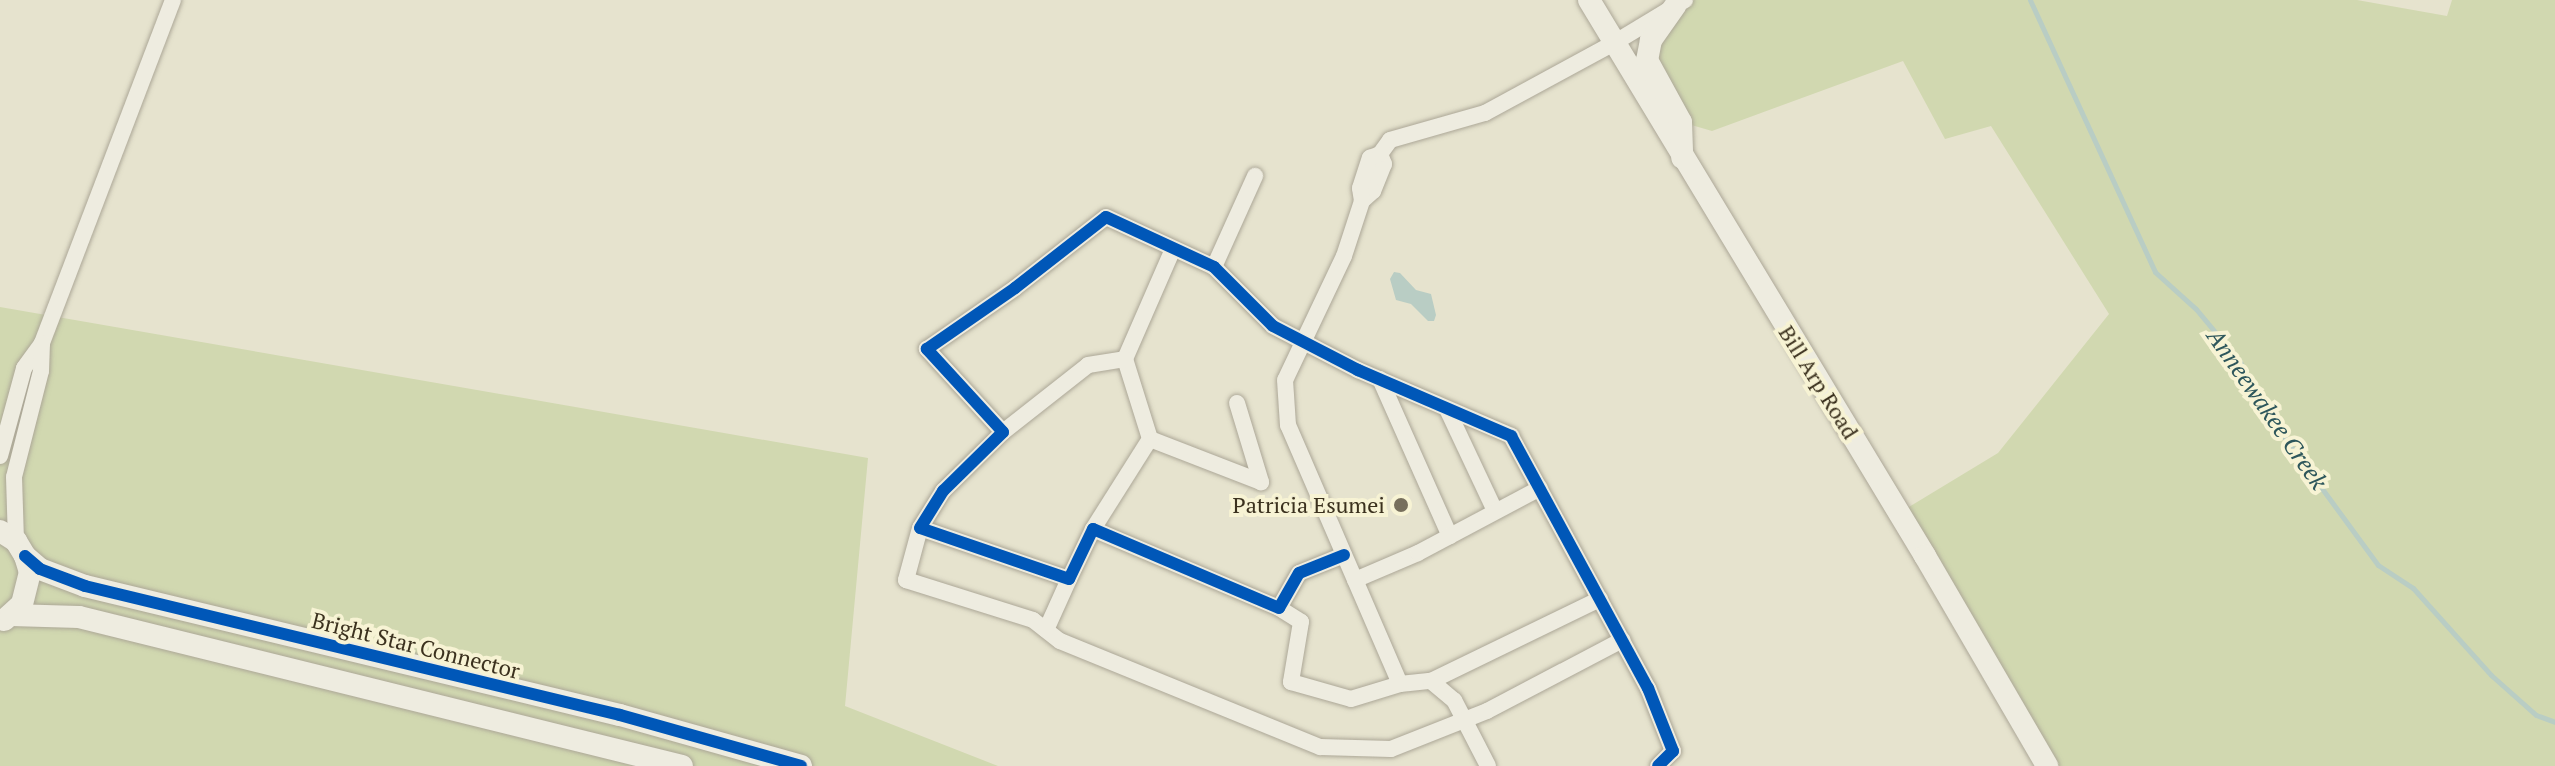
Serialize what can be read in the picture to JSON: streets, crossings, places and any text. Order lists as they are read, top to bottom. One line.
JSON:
{"streets":{"street":["Bill Arp Road","Bright Star Connector"]},"water":["Anneewakee Creek"],"places":["Patricia Esumei"]}
